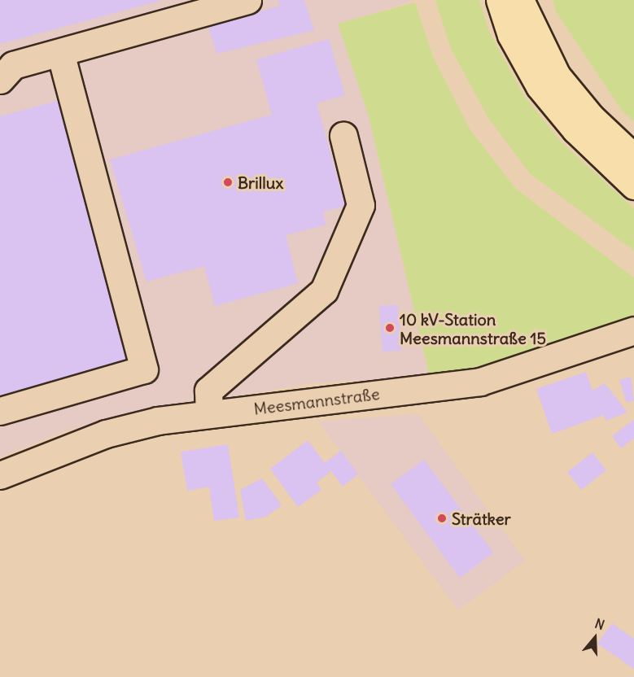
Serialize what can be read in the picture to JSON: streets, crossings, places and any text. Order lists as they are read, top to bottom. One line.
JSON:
{"streets":{"street":["Meesmannstraße"]},"places":["Brillux","10 kV-Station Meesmannstraße 15","Strätker"],"north":"top"}
